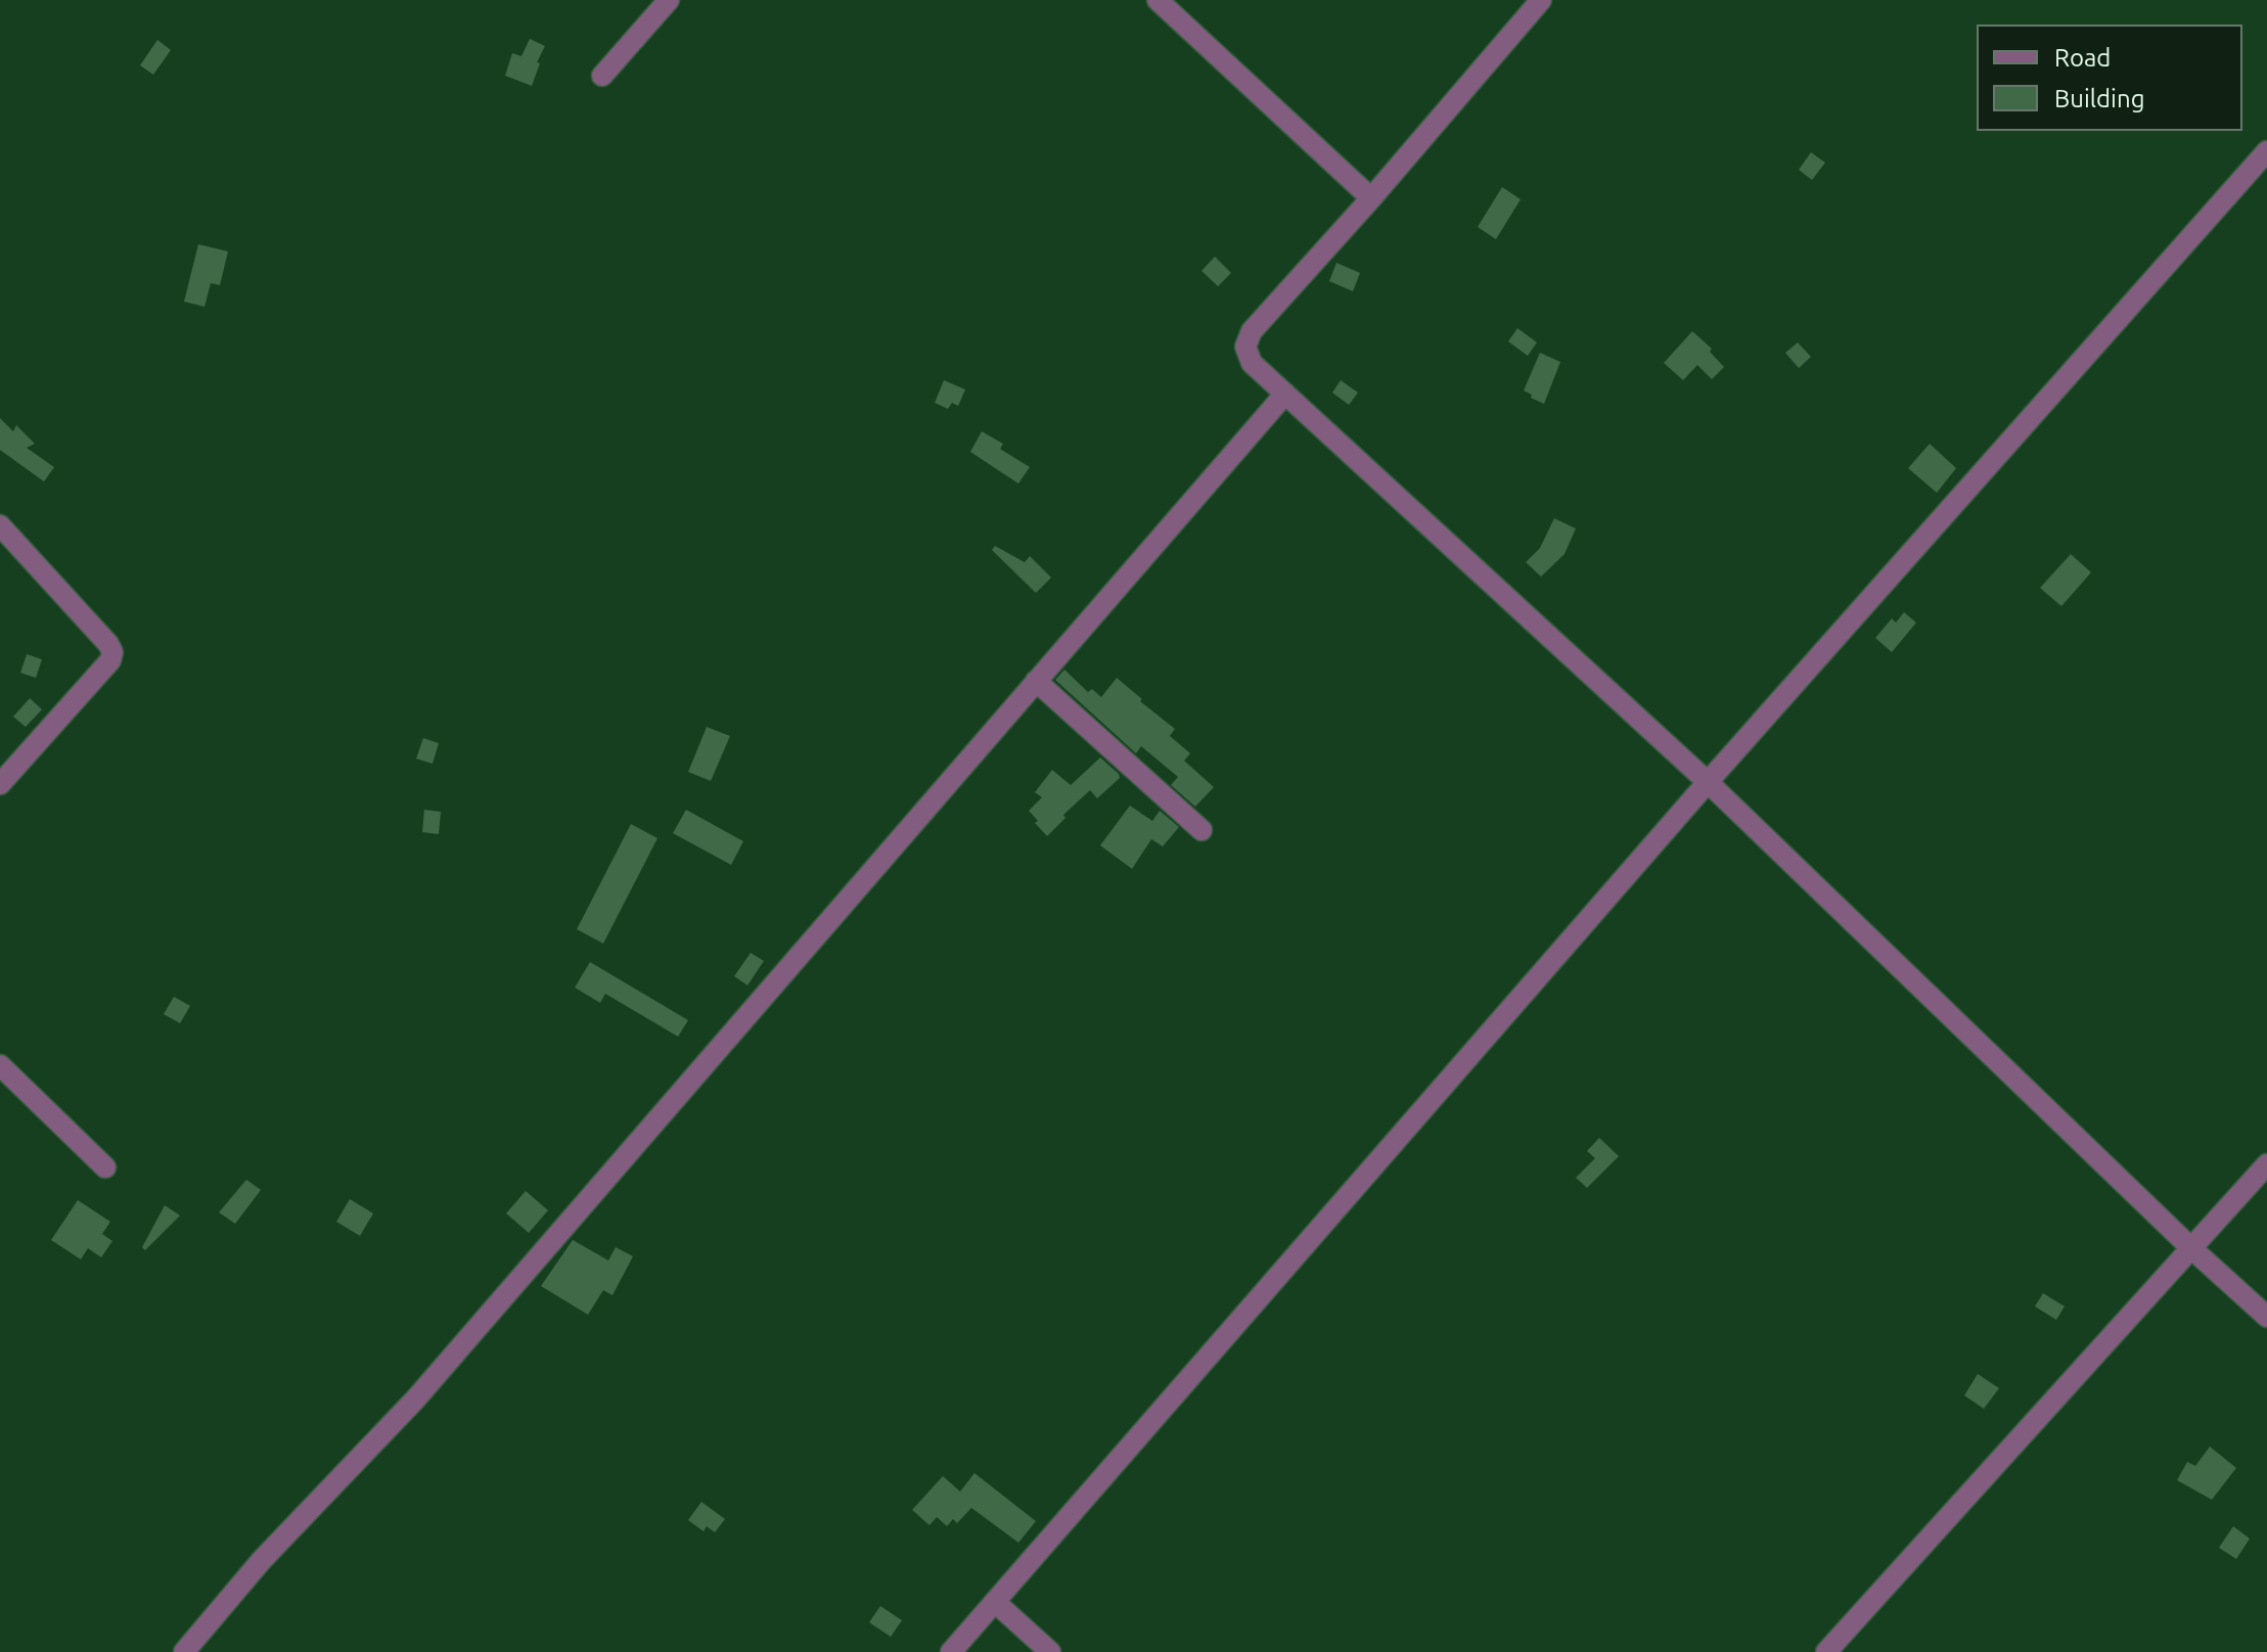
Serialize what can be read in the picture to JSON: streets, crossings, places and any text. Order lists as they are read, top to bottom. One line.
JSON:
{"legend":["Road","Building"]}
